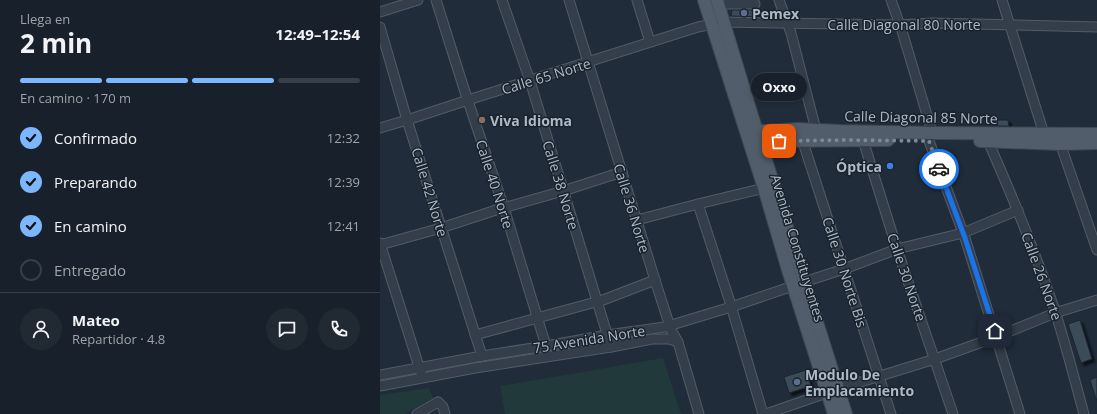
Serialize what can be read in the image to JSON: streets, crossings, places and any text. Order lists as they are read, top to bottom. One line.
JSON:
{"streets":{"main road":["Calle Diagonal 85 Norte","Avenida Constituyentes"],"street":["Calle Diagonal 80 Norte","Calle 65 Norte","Calle 40 Norte","Calle 38 Norte","Calle 42 Norte","Calle 36 Norte","Calle 30 Norte Bis","Calle 26 Norte","Calle 30 Norte","75 Avenida Norte"]},"crossings":[["Calle Diagonal 80 Norte","Calle 65 Norte"],["Calle Diagonal 80 Norte","Avenida Constituyentes"],["Calle 65 Norte","Calle 40 Norte"],["Calle 65 Norte","Calle 38 Norte"],["Calle 65 Norte","Calle 42 Norte"],["Calle 65 Norte","Calle 36 Norte"],["Calle 65 Norte","Avenida Constituyentes"],["Calle Diagonal 85 Norte","Avenida Constituyentes"],["Calle Diagonal 85 Norte","Calle 30 Norte Bis"],["Calle Diagonal 85 Norte","Calle 26 Norte"],["Calle Diagonal 85 Norte","Calle 30 Norte"],["Calle 40 Norte","75 Avenida Norte"],["Calle 38 Norte","75 Avenida Norte"],["Calle 42 Norte","75 Avenida Norte"],["Calle 36 Norte","75 Avenida Norte"],["Avenida Constituyentes","75 Avenida Norte"],["Calle 30 Norte Bis","75 Avenida Norte"],["Calle 26 Norte","75 Avenida Norte"],["Calle 30 Norte","75 Avenida Norte"]],"places":["Pemex","Viva Idioma","Oxxo","Óptica","Modulo De Emplacamiento"],"page":{"heading":["2 min","Llega en","12:49–12:54"],"panel":["Mateo","Repartidor · 4.8"],"bar":"En camino · 170 m","bubble":"Oxxo","list":[["Confirmado","12:32"],["Preparando","12:39"],["En camino","12:41"],"Entregado"]}}
